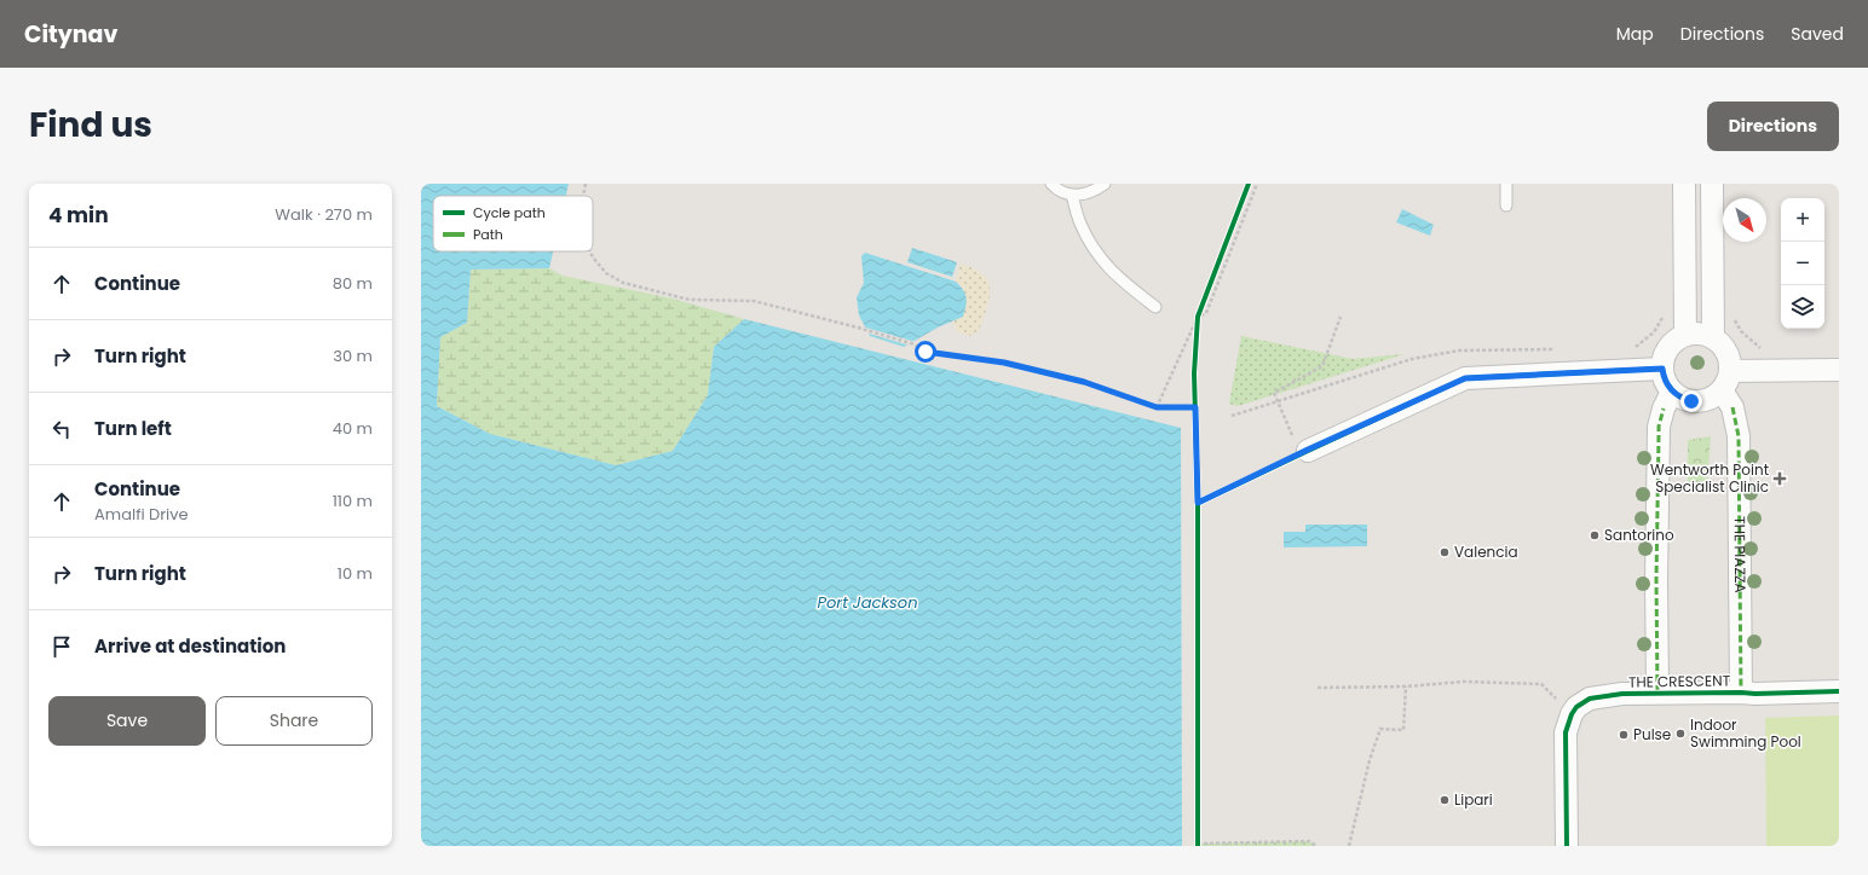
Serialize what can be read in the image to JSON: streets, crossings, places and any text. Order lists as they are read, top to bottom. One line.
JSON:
{"streets":{"street":["THE PIAZZA","THE CRESCENT"]},"crossings":[["THE PIAZZA","THE CRESCENT"]],"water":["Port Jackson"],"places":{"health":["Wentworth Point Specialist Clinic"],"other":["Santorino","Valencia","Indoor Swimming Pool","Pulse","Lipari"]},"legend":["Cycle path","Path"],"north":"bottom right","page":{"header":"Citynav","nav":["Map","Directions","Saved"],"title":"Find us","buttons":["Directions",["Save","Share"]],"heading":["4 min","Walk · 270 m"],"map_buttons":["+","−"],"list":[["Continue","80 m"],["Turn right","30 m"],["Turn left","40 m"],["Continue","Amalfi Drive","110 m"],["Turn right","10 m"],"Arrive at destination"]}}
